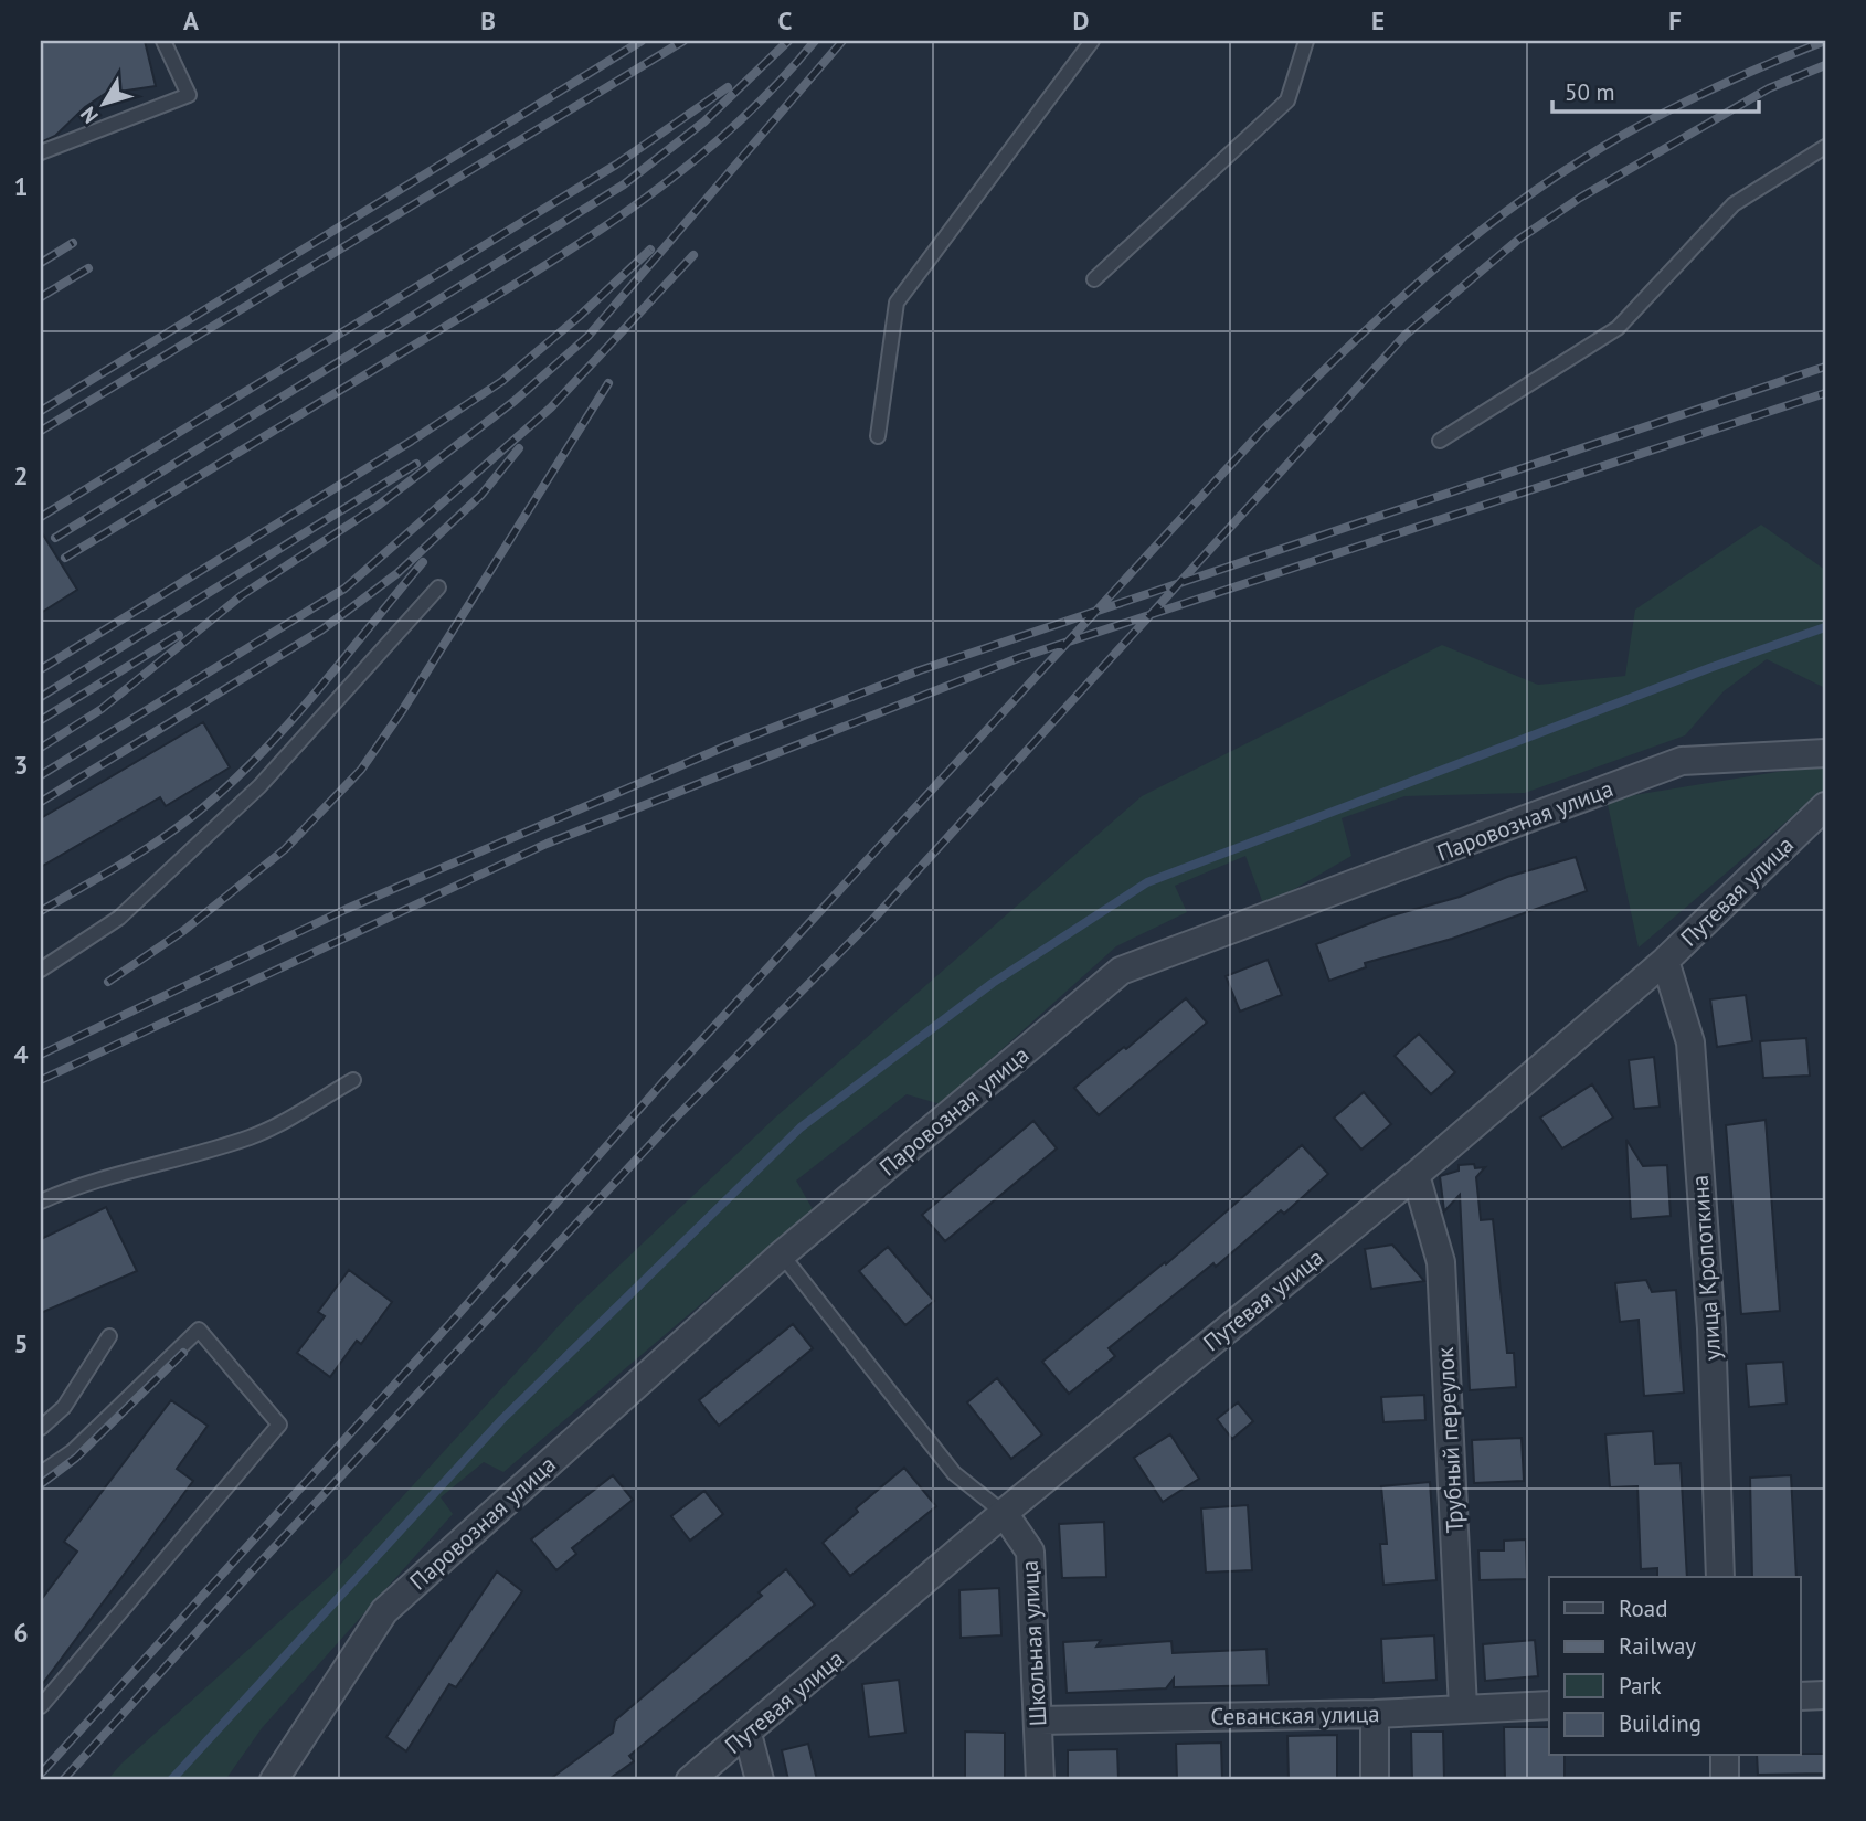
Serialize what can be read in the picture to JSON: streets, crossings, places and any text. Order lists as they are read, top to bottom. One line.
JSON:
{"streets":{"street":["Паровозная улица","Путевая улица","улица Кропоткина","Трубный переулок","Школьная улица","Севанская улица"]},"crossings":[["Путевая улица","улица Кропоткина"],["Путевая улица","Трубный переулок"],["Путевая улица","Школьная улица"],["Трубный переулок","Севанская улица"],["Школьная улица","Севанская улица"]],"legend":["Road","Railway","Park","Building"],"scale_bar":"50 m","north":"bottom left","grid":{"columns":["A","B","C","D","E","F"],"rows":["1","2","3","4","5","6"]}}
